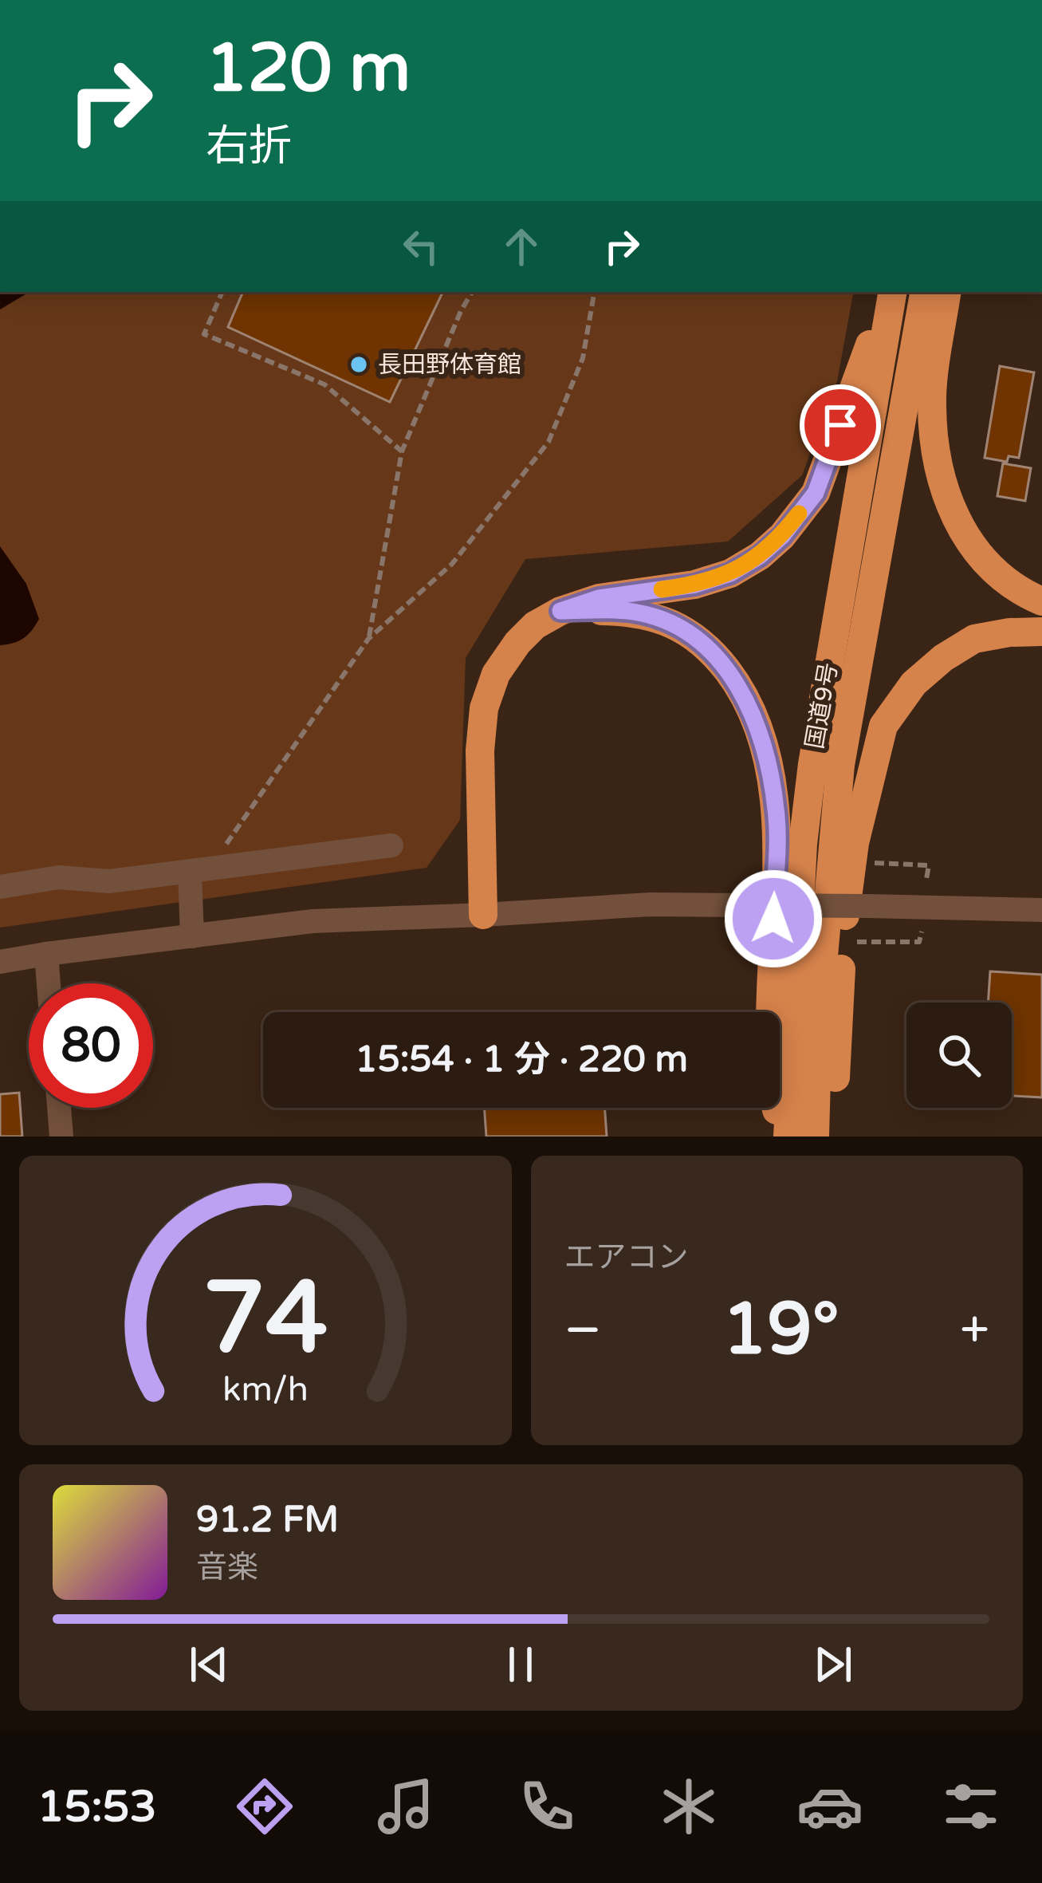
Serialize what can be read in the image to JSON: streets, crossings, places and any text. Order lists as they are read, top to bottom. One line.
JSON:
{"streets":{"highway":["国道9号"]},"places":["長田野体育館"],"page":{"turn":["120 m","右折"],"limit":"80","trip":"15:54 · 1 分 · 220 m","tile":"エアコン","heat":["−","19°","+"],"song":["91.2 FM","音楽"],"tabs":"15:53","gauge":["74","km/h"]}}
